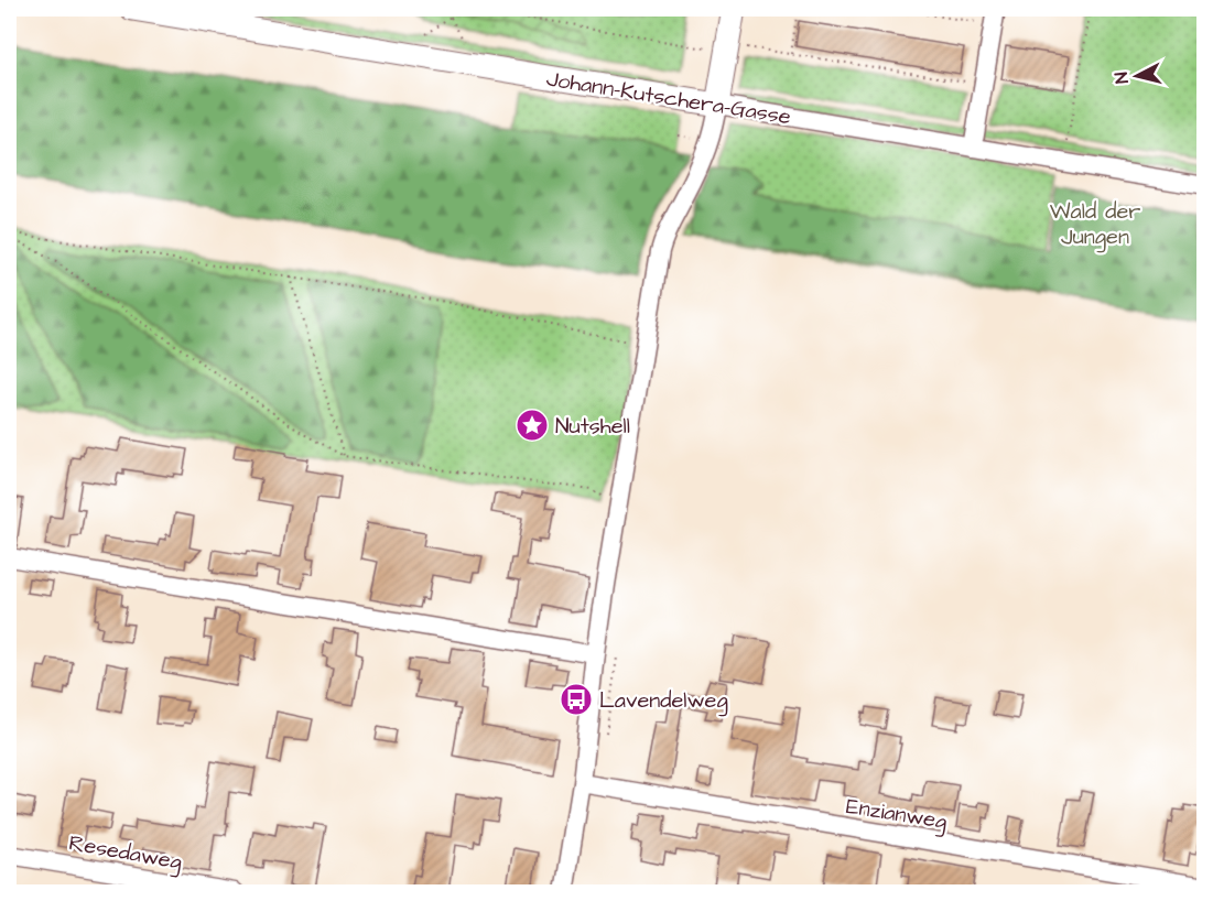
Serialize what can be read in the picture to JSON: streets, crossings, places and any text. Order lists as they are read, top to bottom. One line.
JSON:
{"streets":{"street":["Johann-Kutschera-Gasse","Enzianweg","Resedaweg"]},"parks":["Wald der Jungen"],"places":{"place":["Nutshell"],"bus stop":["Lavendelweg"]},"north":"left"}
